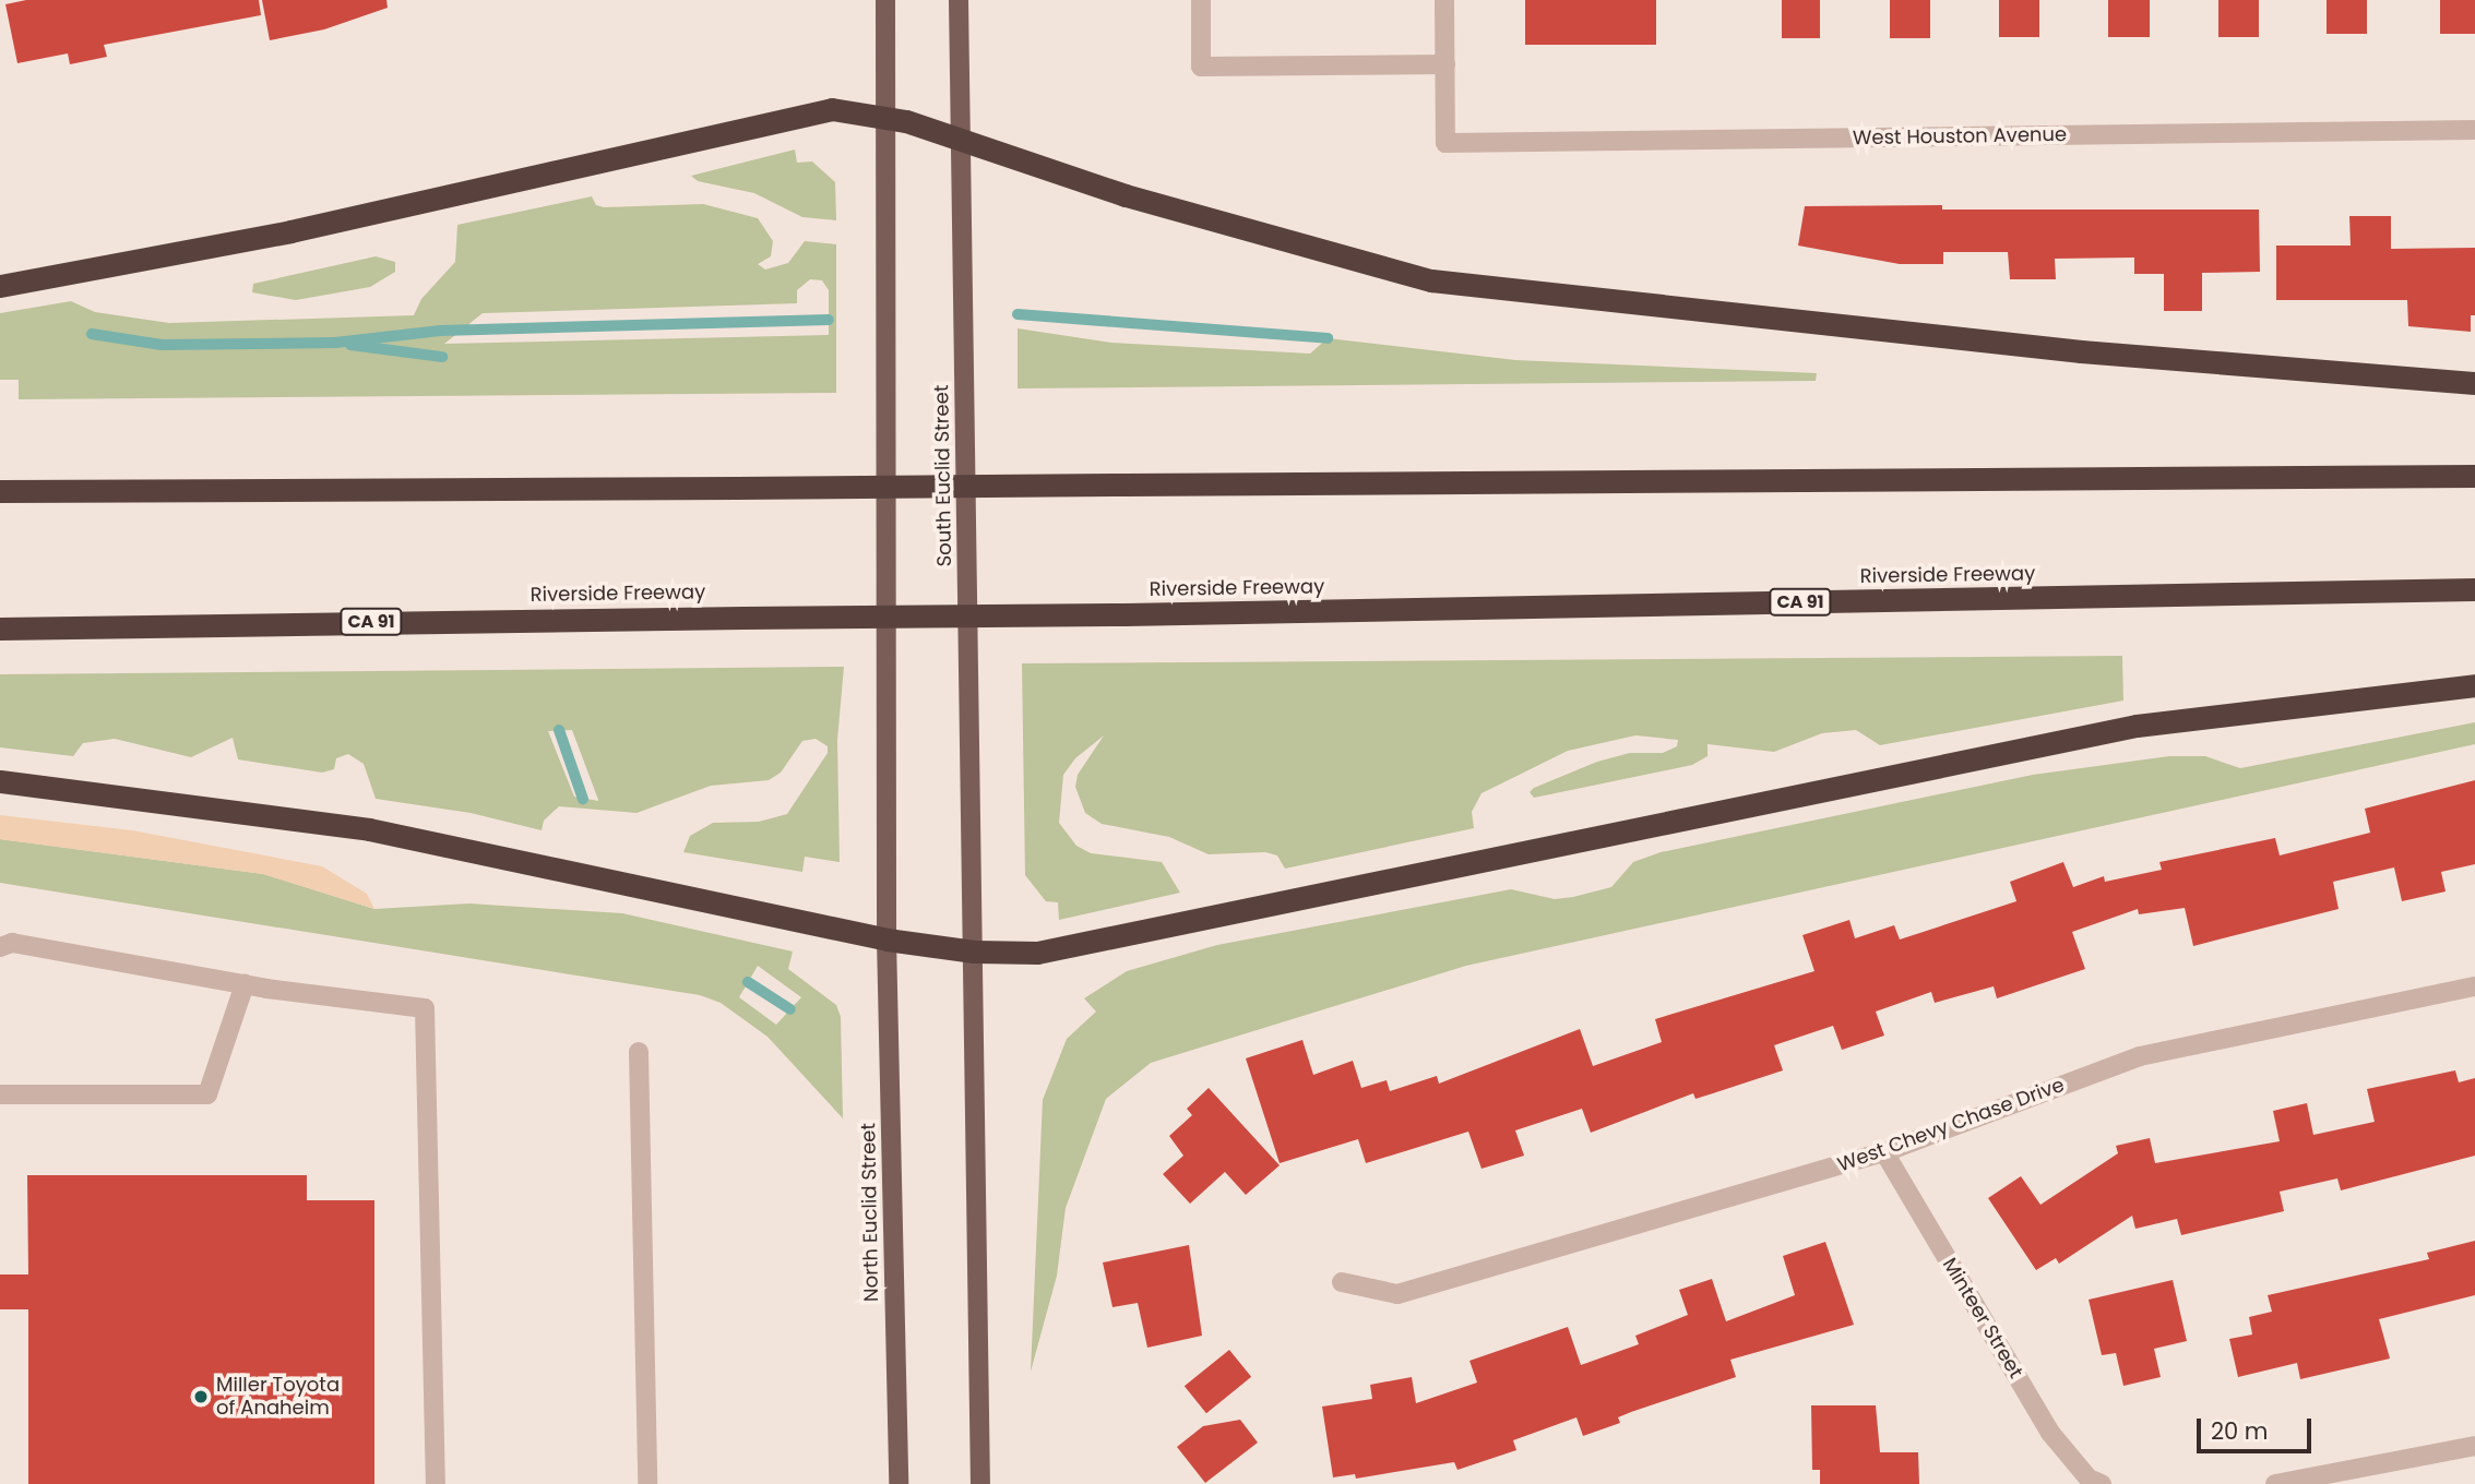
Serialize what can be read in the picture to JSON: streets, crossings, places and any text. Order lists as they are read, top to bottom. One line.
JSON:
{"streets":{"highway":["Riverside Freeway","CA 91"],"main road":["South Euclid Street","North Euclid Street"],"street":["West Houston Avenue","West Chevy Chase Drive","Minteer Street"]},"crossings":[["West Chevy Chase Drive","Minteer Street"]],"places":["Miller Toyota of Anaheim"],"scale_bar":"20 m"}
